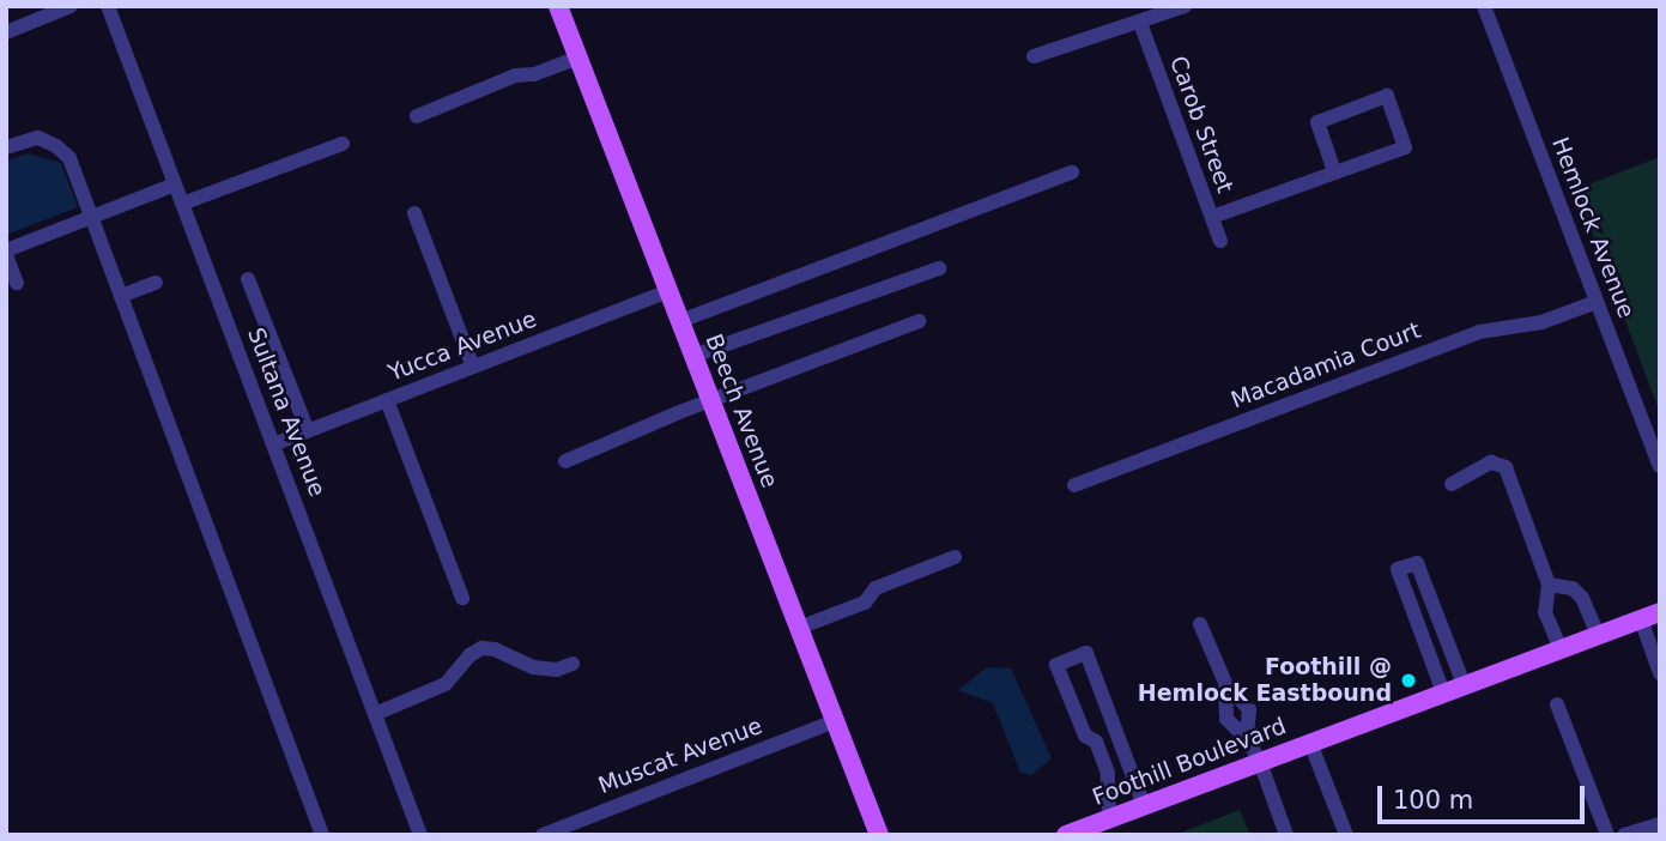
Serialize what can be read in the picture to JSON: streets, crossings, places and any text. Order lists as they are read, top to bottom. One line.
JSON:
{"streets":{"main road":["Beech Avenue","Foothill Boulevard"],"street":["Carob Street","Hemlock Avenue","Yucca Avenue","Macadamia Court","Sultana Avenue","Muscat Avenue"]},"crossings":[["Hemlock Avenue","Macadamia Court"],["Yucca Avenue","Beech Avenue"],["Yucca Avenue","Sultana Avenue"],["Beech Avenue","Muscat Avenue"]],"places":["Foothill @ Hemlock Eastbound"],"scale_bar":"100 m"}
